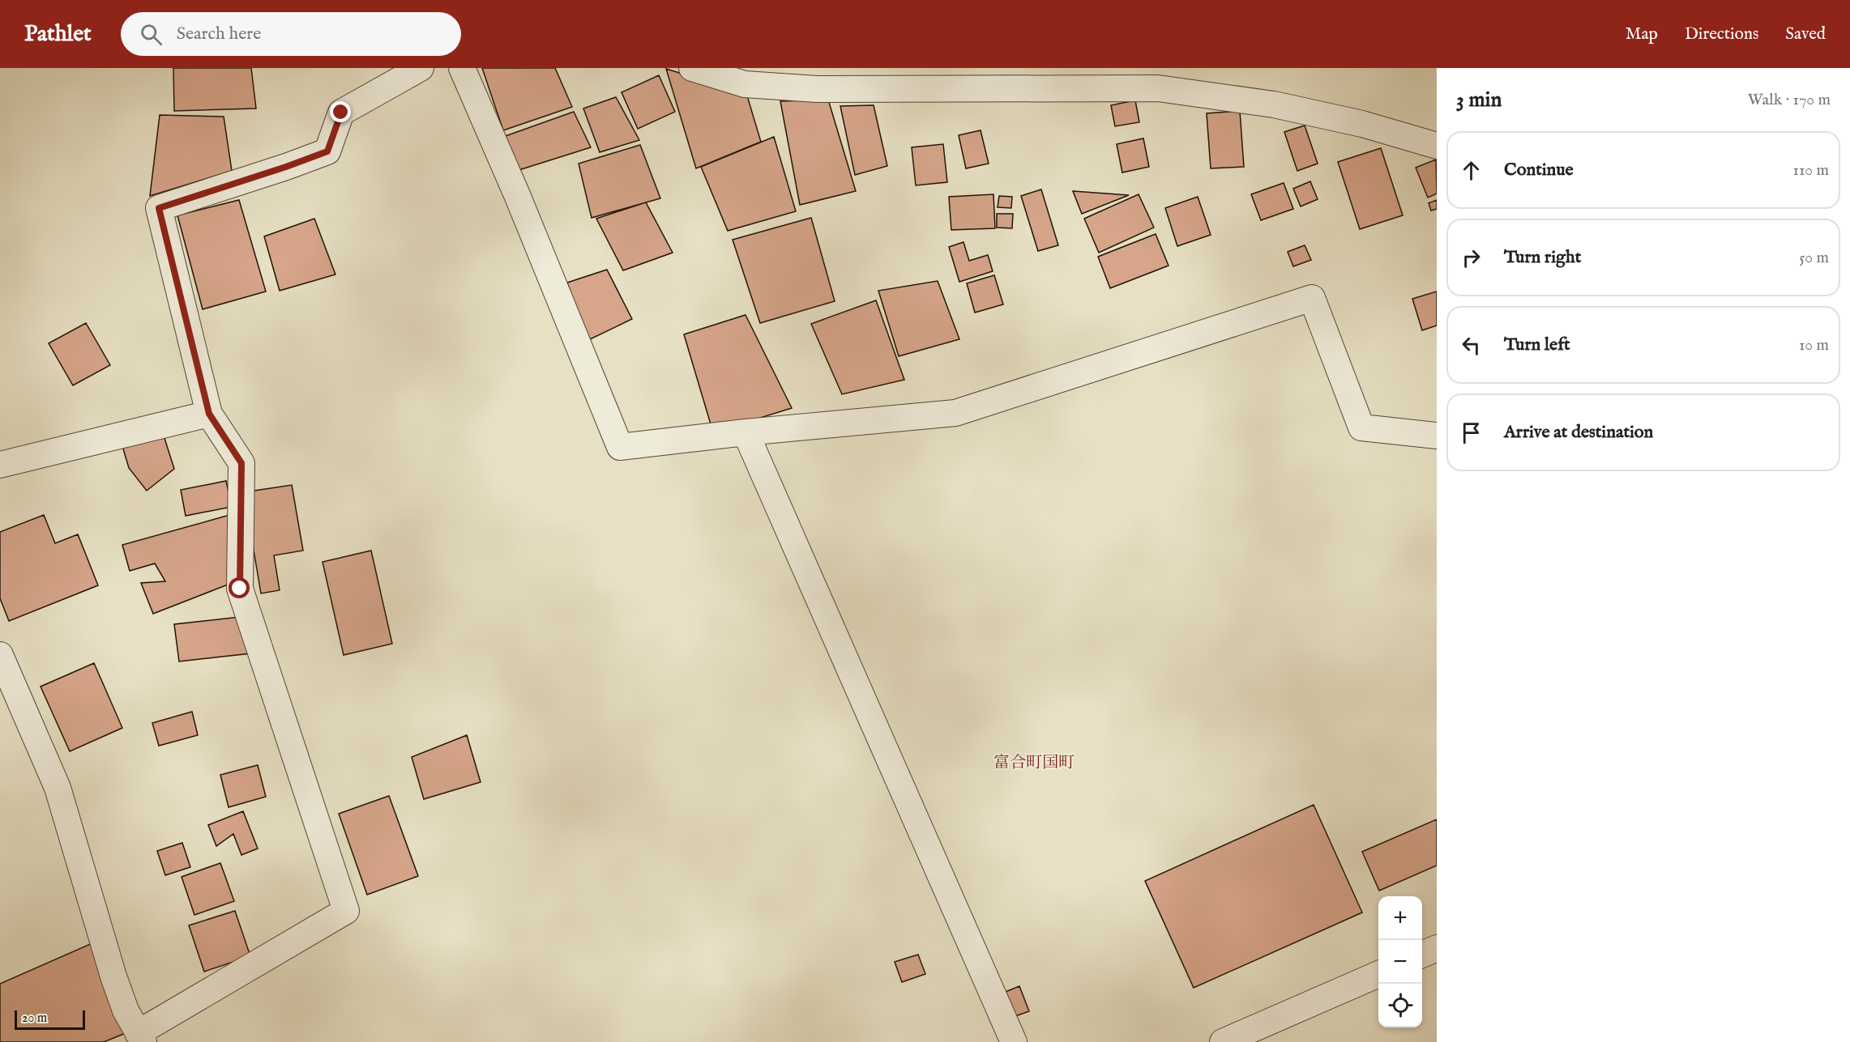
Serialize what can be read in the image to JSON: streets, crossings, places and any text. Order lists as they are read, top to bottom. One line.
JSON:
{"districts":["富合町国町"],"scale_bar":"20 m","page":{"header":"Pathlet","search":"Search here","nav":["Map","Directions","Saved"],"heading":["3 min","Walk · 170 m"],"list":[["Continue","110 m"],["Turn right","50 m"],["Turn left","10 m"],"Arrive at destination"],"map_buttons":["+","−"],"scale":"20 m"}}
